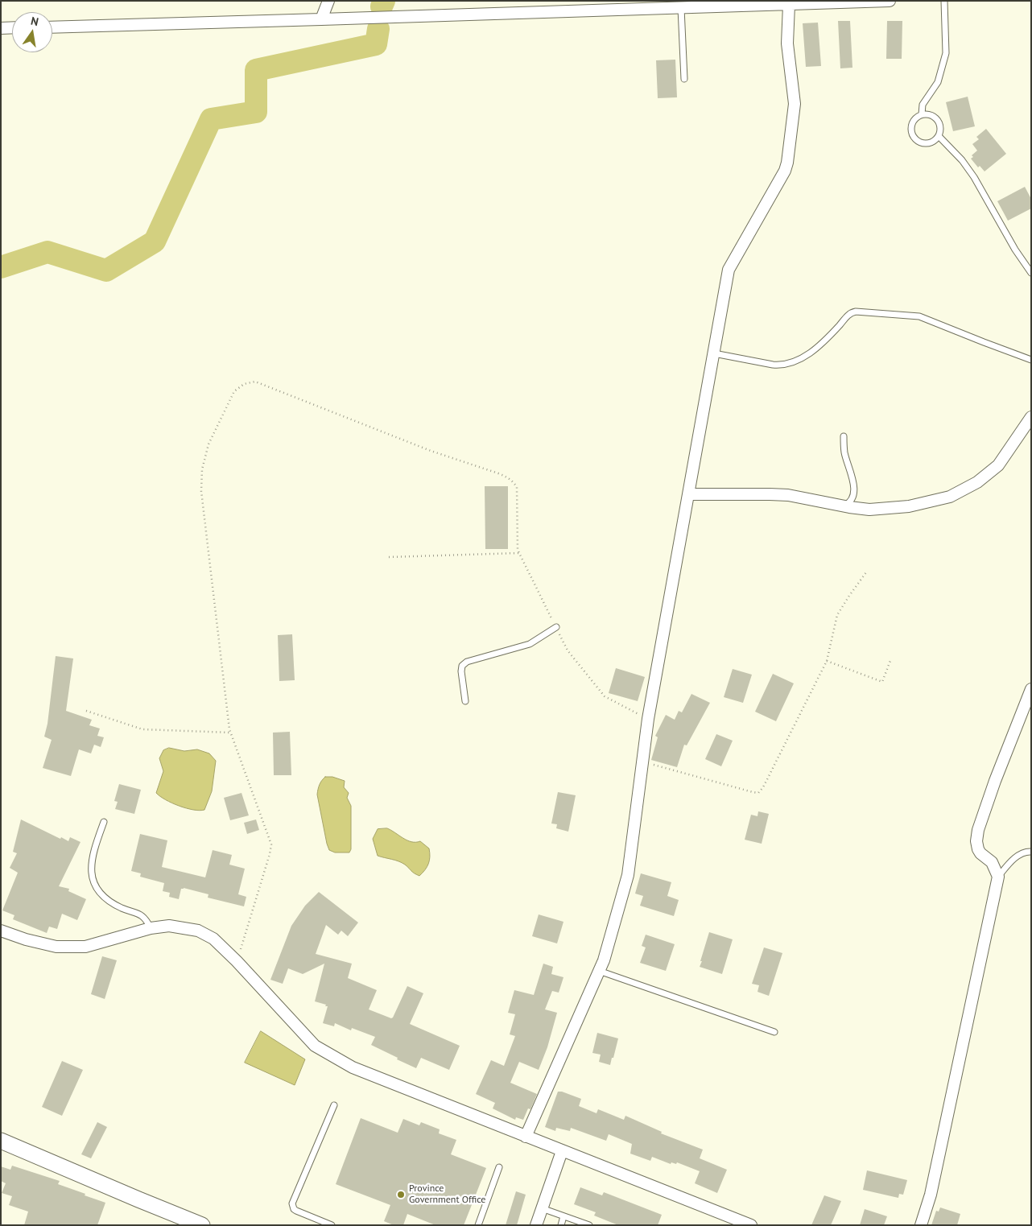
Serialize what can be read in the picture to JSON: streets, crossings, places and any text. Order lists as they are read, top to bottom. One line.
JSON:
{"places":["Province Government Office"],"north":"top"}
